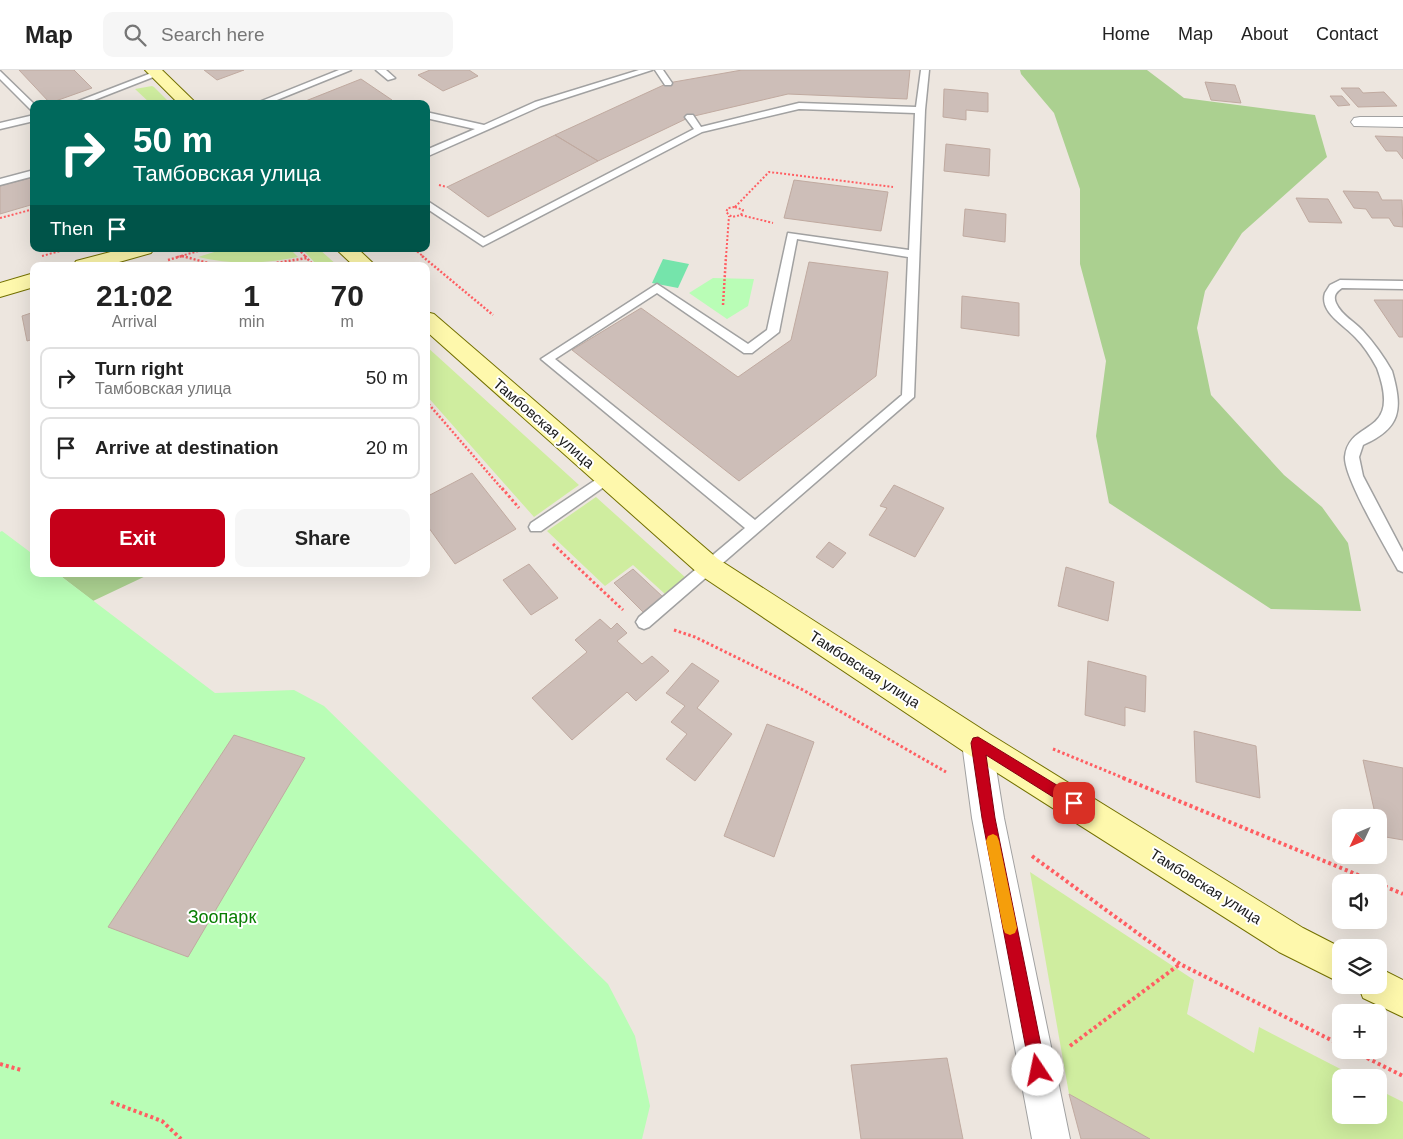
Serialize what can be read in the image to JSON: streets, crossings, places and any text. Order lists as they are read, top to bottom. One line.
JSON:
{"streets":{"main road":["Тамбовская улица"]},"parks":["Зоопарк"],"north":"bottom left","page":{"header":"Map","search":"Search here","nav":["Home","Map","About","Contact"],"turn":["50 m","Тамбовская улица"],"then":"Then","eta":["21:02","Arrival","1","min","70","m"],"list":[{"name":"Turn right","note":"Тамбовская улица","value":"50 m"},{"name":"Arrive at destination","value":"20 m"}],"buttons":["Exit","Share"],"map_buttons":["+","−"]}}
